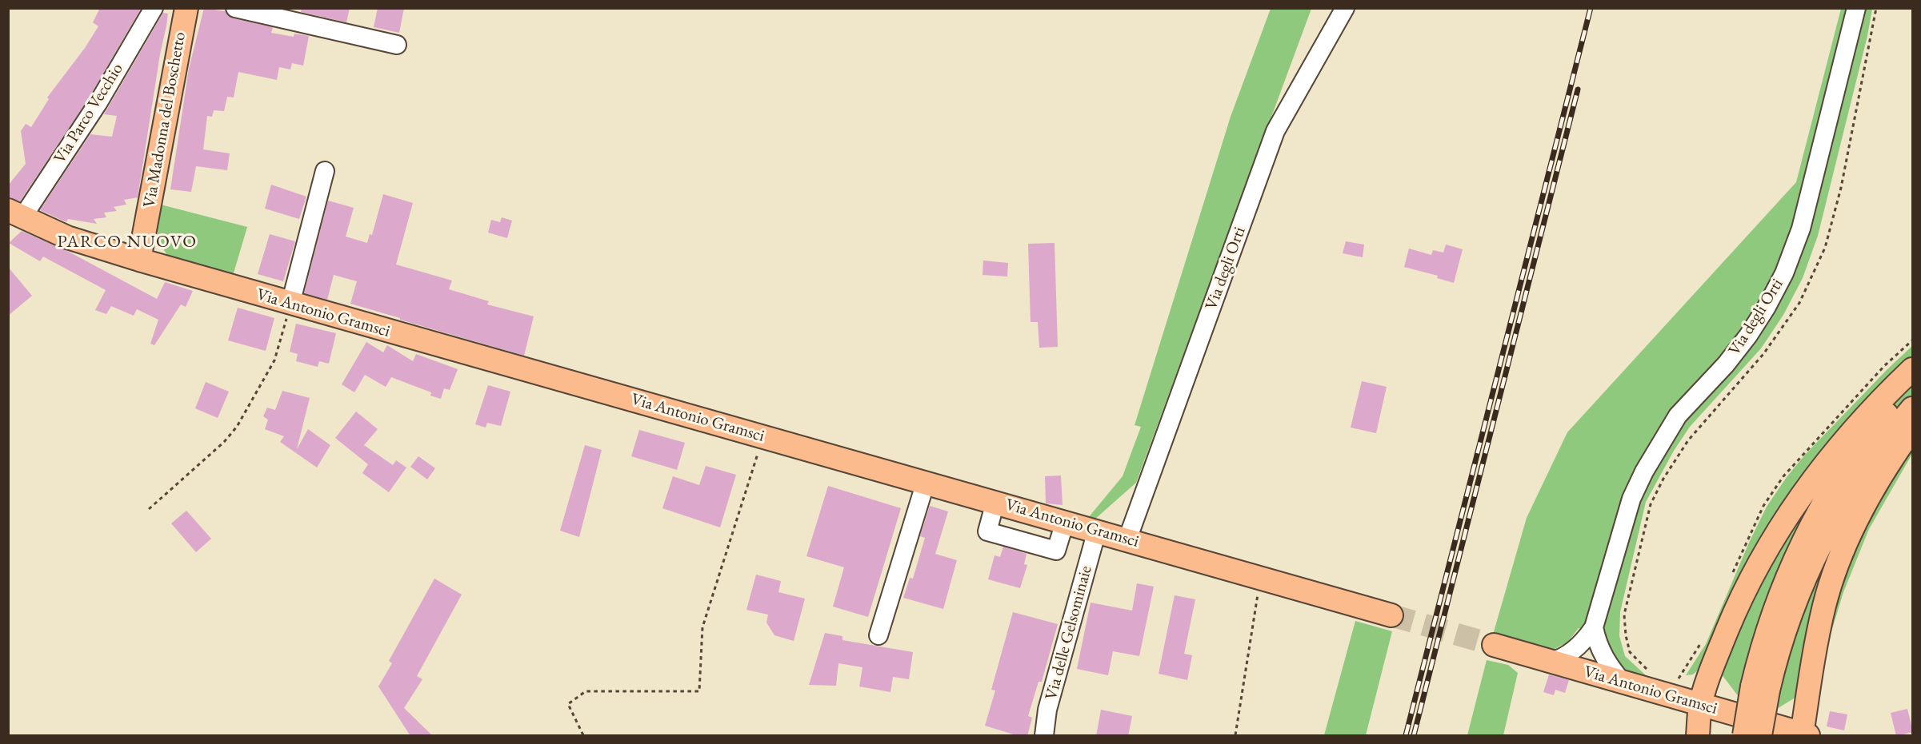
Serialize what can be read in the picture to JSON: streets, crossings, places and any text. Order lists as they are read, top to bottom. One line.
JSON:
{"streets":{"main road":["Via Madonna del Boschetto","Via Antonio Gramsci"],"street":["Via Parco Vecchio","Via degli Orti","Via delle Gelsominaie"]},"crossings":[["Via Parco Vecchio","Via Antonio Gramsci"],["Via Madonna del Boschetto","Via Antonio Gramsci"],["Via degli Orti","Via Antonio Gramsci"],["Via Antonio Gramsci","Via delle Gelsominaie"]],"districts":["PARCO NUOVO"]}
